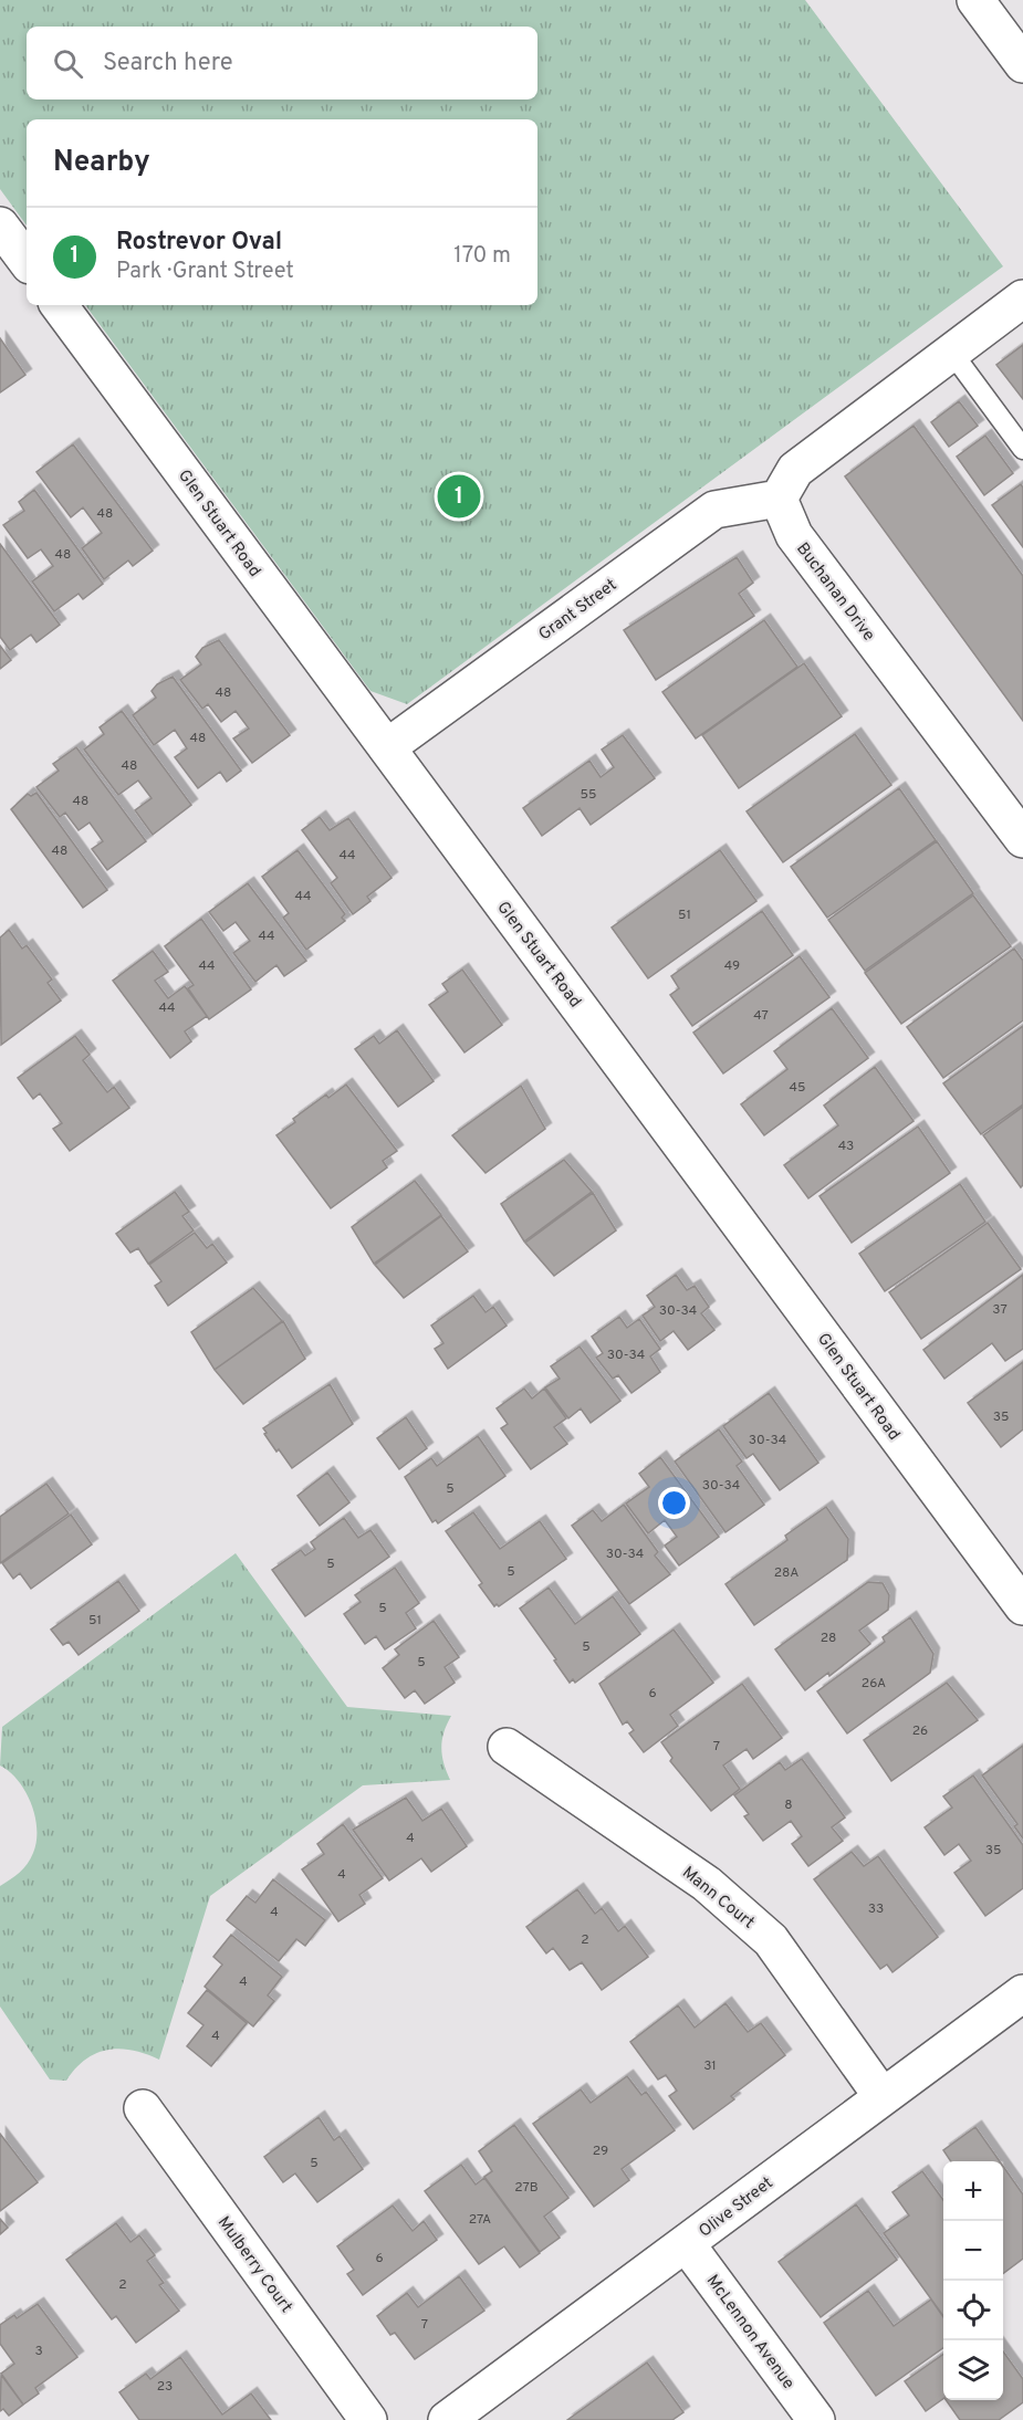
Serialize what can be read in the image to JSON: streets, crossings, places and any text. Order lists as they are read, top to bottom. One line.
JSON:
{"streets":{"street":["Glen Stuart Road","Buchanan Drive","Grant Street","Mann Court","Olive Street","Mulberry Court","McLennon Avenue"]},"crossings":[["Glen Stuart Road","Grant Street"],["Buchanan Drive","Grant Street"],["Mann Court","Olive Street"],["Olive Street","McLennon Avenue"]],"house_numbers":["48","48","48","48","48","55","48","48","44","44","51","44","44","49","44","47","45","43","37","30-34","30-34","35","30-34","30-34","5","30-34","5","5","28A","5","51","28","5","5","26A","6","26","7","8","4","35","4","33","4","2","4","4","31","29","5","27B","27A","6","2","7","3","23"],"page":{"search":"Search here","heading":"Nearby","list":[{"mark":"1","name":"Rostrevor Oval","note":"Park · Grant Street","value":"170 m"}],"pins":"1","map_buttons":["+","−"]}}
